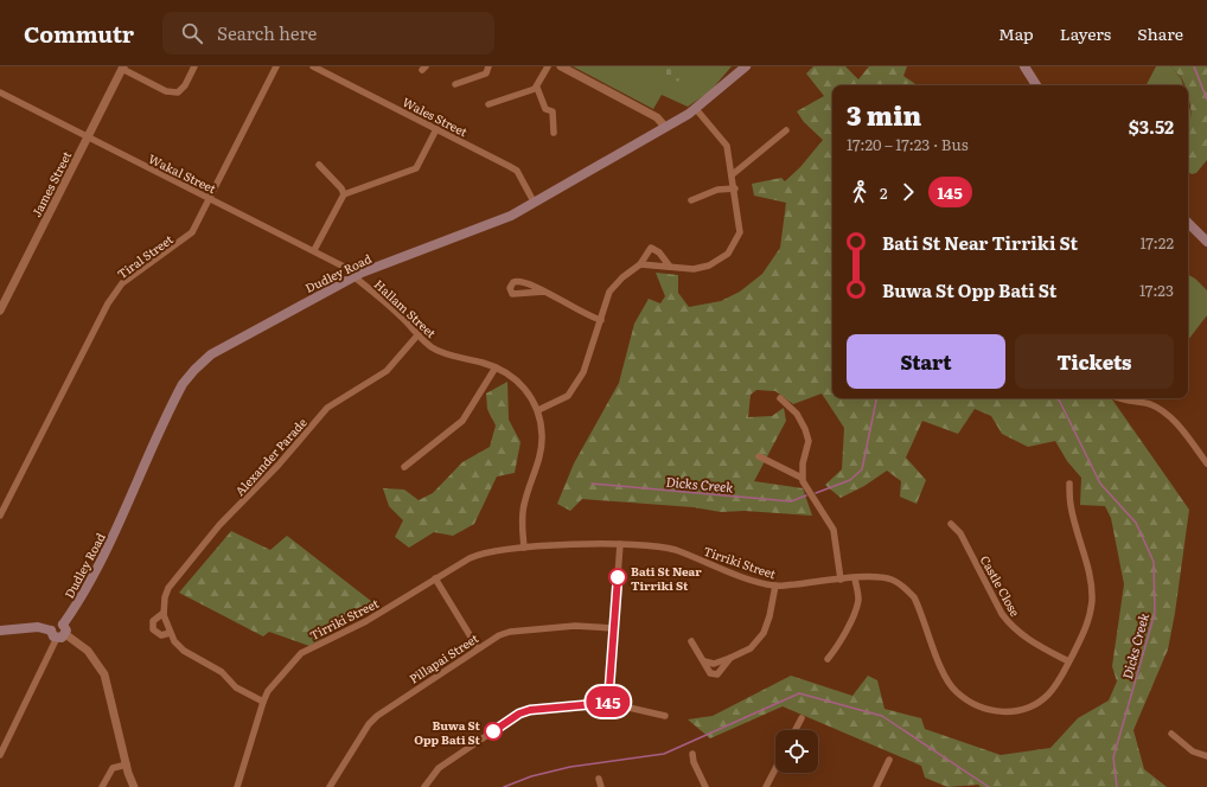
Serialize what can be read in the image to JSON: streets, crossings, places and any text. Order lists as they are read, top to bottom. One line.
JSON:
{"streets":{"main road":["Dudley Road"],"street":["Wales Street","Wakal Street","James Street","Tiral Street","Hallam Street","Alexander Parade","Tirriki Street","Castle Close","Pillapai Street"]},"crossings":[["Wales Street","Dudley Road"],["Wakal Street","James Street"],["Wakal Street","Tiral Street"],["Wakal Street","Dudley Road"],["Wakal Street","Hallam Street"],["Dudley Road","Hallam Street"],["Hallam Street","Alexander Parade"],["Hallam Street","Tirriki Street"],["Alexander Parade","Tirriki Street"],["Tirriki Street","Castle Close"]],"water":["Dicks Creek"],"places":["Bati St Near Tirriki St","Buwa St Opp Bati St"],"lines":["bus line 145"],"page":{"header":"Commutr","search":"Search here","nav":["Map","Layers","Share"],"on_map":"145","heading":["3 min","17:20 – 17:23 · Bus","$3.52"],"legs":["2","145"],"list":[{"name":"Bati St Near Tirriki St","value":"17:22"},{"name":"Buwa St Opp Bati St","value":"17:23"}],"buttons":["Start","Tickets"]}}
